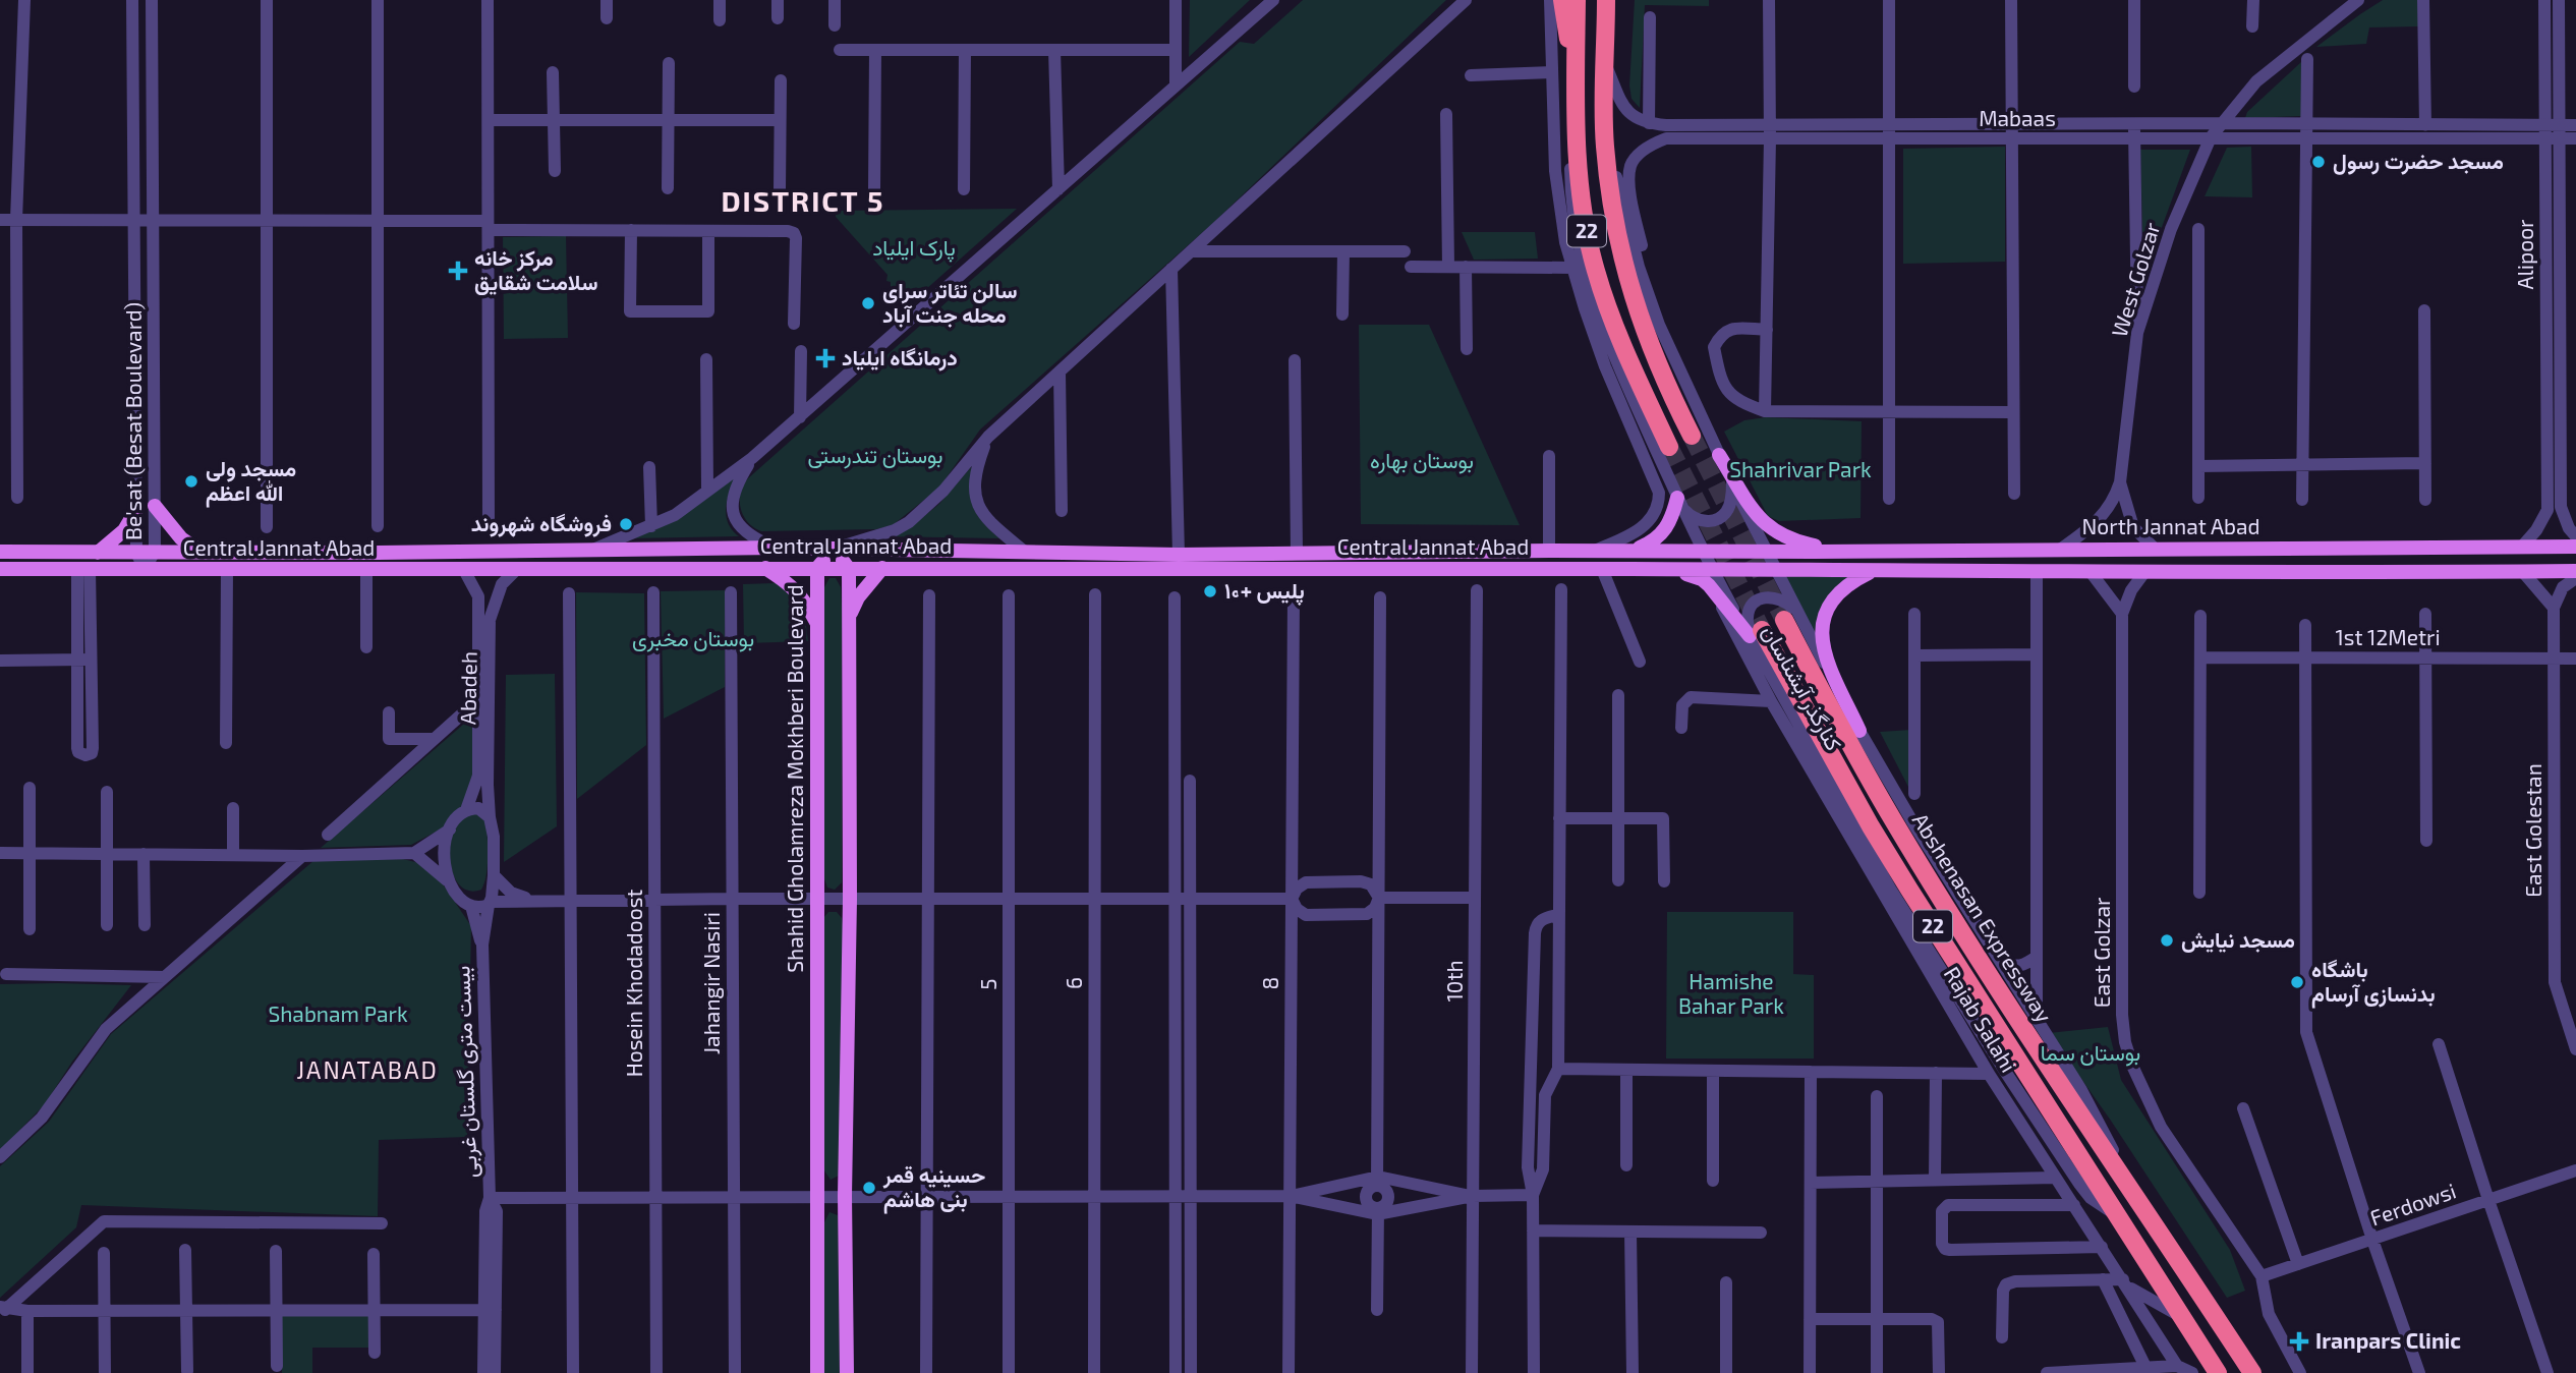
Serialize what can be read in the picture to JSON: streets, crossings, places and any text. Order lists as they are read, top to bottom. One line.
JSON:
{"streets":{"highway":["22","Abshenasan Expressway"],"main road":["North Jannat Abad","Central Jannat Abad","Shahid Gholamreza Mokhberi Boulevard"],"street":["Mabaas","Alipoor","West Golzar","Be'sat (Besat Boulevard)","1st 12Metri","Abadeh","کنارگذر آبشناسان","East Golestan","East Golzar","10th","Hosein Khodadoost","Jahangir Nasiri","6","8","5","Rajab Salahi","بیست متری گلستان غربی","Ferdowsi"]},"crossings":[["Mabaas","Alipoor"],["Mabaas","West Golzar"],["22","کنارگذر آبشناسان"],["West Golzar","North Jannat Abad"],["Be'sat (Besat Boulevard)","Central Jannat Abad"],["North Jannat Abad","Central Jannat Abad"],["North Jannat Abad","کنارگذر آبشناسان"],["North Jannat Abad","East Golzar"],["Central Jannat Abad","Abadeh"],["Central Jannat Abad","کنارگذر آبشناسان"],["Central Jannat Abad","Shahid Gholamreza Mokhberi Boulevard"],["1st 12Metri","East Golestan"],["Abadeh","بیست متری گلستان غربی"],["کنارگذر آبشناسان","Abshenasan Expressway"],["East Golzar","Ferdowsi"]],"districts":["DISTRICT 5","JANATABAD"],"parks":["پارک ایلیاد","بوستان تندرستی","بوستان بهاره","Shahrivar Park","بوستان مخبری","Hamishe Bahar Park","Shabnam Park","بوستان سما"],"places":{"other":["مسجد حضرت رسول","سالن تئاتر سرای محله جنت آباد","مسجد ولی الله اعظم","فروشگاه شهروند","پلیس +۱۰","مسجد نیایش","باشگاه بدنسازی آرسام","حسینیه قمر بنی هاشم"],"health":["مرکز خانه سلامت شقایق","درمانگاه ایلیاد","Iranpars Clinic"]}}
